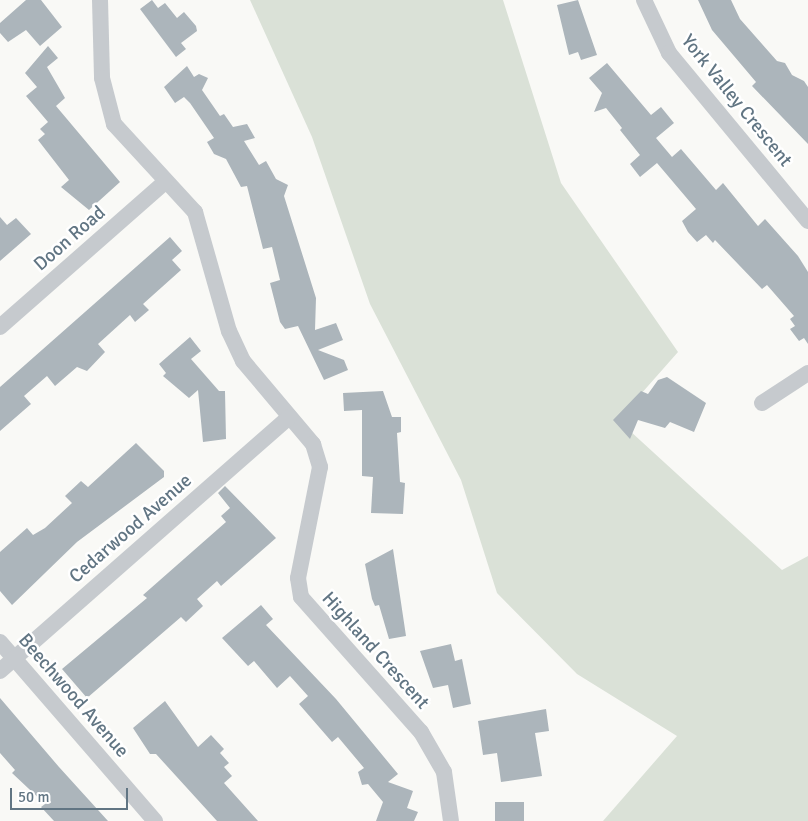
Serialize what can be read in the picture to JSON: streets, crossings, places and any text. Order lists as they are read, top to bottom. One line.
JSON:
{"streets":{"street":["York Valley Crescent","Doon Road","Cedarwood Avenue","Highland Crescent","Beechwood Avenue"]},"crossings":[["Doon Road","Highland Crescent"],["Cedarwood Avenue","Highland Crescent"],["Cedarwood Avenue","Beechwood Avenue"]],"scale_bar":"50 m"}
